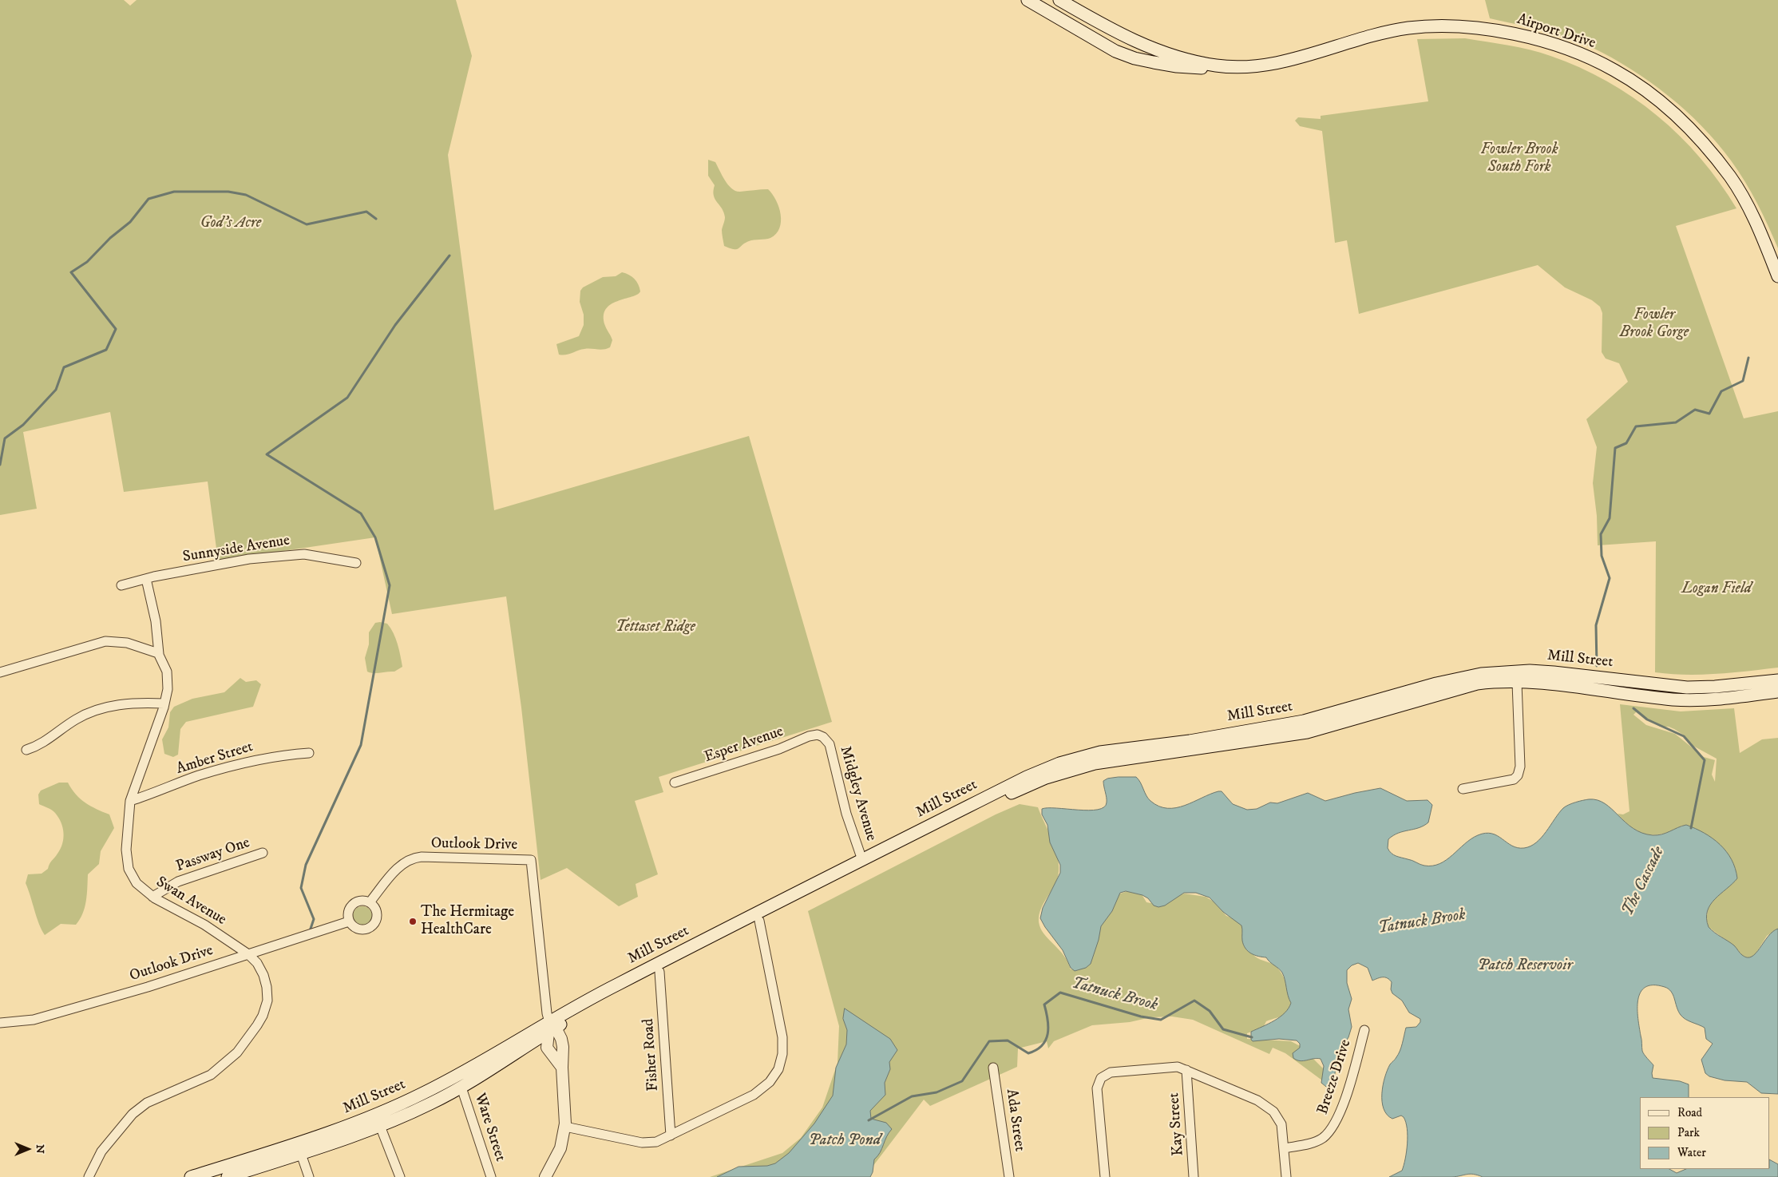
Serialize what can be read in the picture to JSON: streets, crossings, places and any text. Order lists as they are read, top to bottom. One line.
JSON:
{"streets":{"main road":["Airport Drive","Mill Street"],"street":["Sunnyside Avenue","Esper Avenue","Amber Street","Midgley Avenue","Outlook Drive","Passway One","Swan Avenue","Fisher Road","Breeze Drive","Ada Street","Kay Street","Ware Street"]},"crossings":[["Sunnyside Avenue","Swan Avenue"],["Mill Street","Midgley Avenue"],["Mill Street","Outlook Drive"],["Mill Street","Fisher Road"],["Mill Street","Ware Street"],["Esper Avenue","Midgley Avenue"],["Amber Street","Swan Avenue"],["Outlook Drive","Swan Avenue"],["Passway One","Swan Avenue"]],"water":["The Cascade","Tatnuck Brook","Patch Reservoir","Patch Pond"],"parks":["Fowler Brook South Fork","God's Acre","Fowler Brook Gorge","Logan Field","Tettaset Ridge"],"places":["The Hermitage HealthCare"],"legend":["Road","Park","Water"],"north":"right"}
